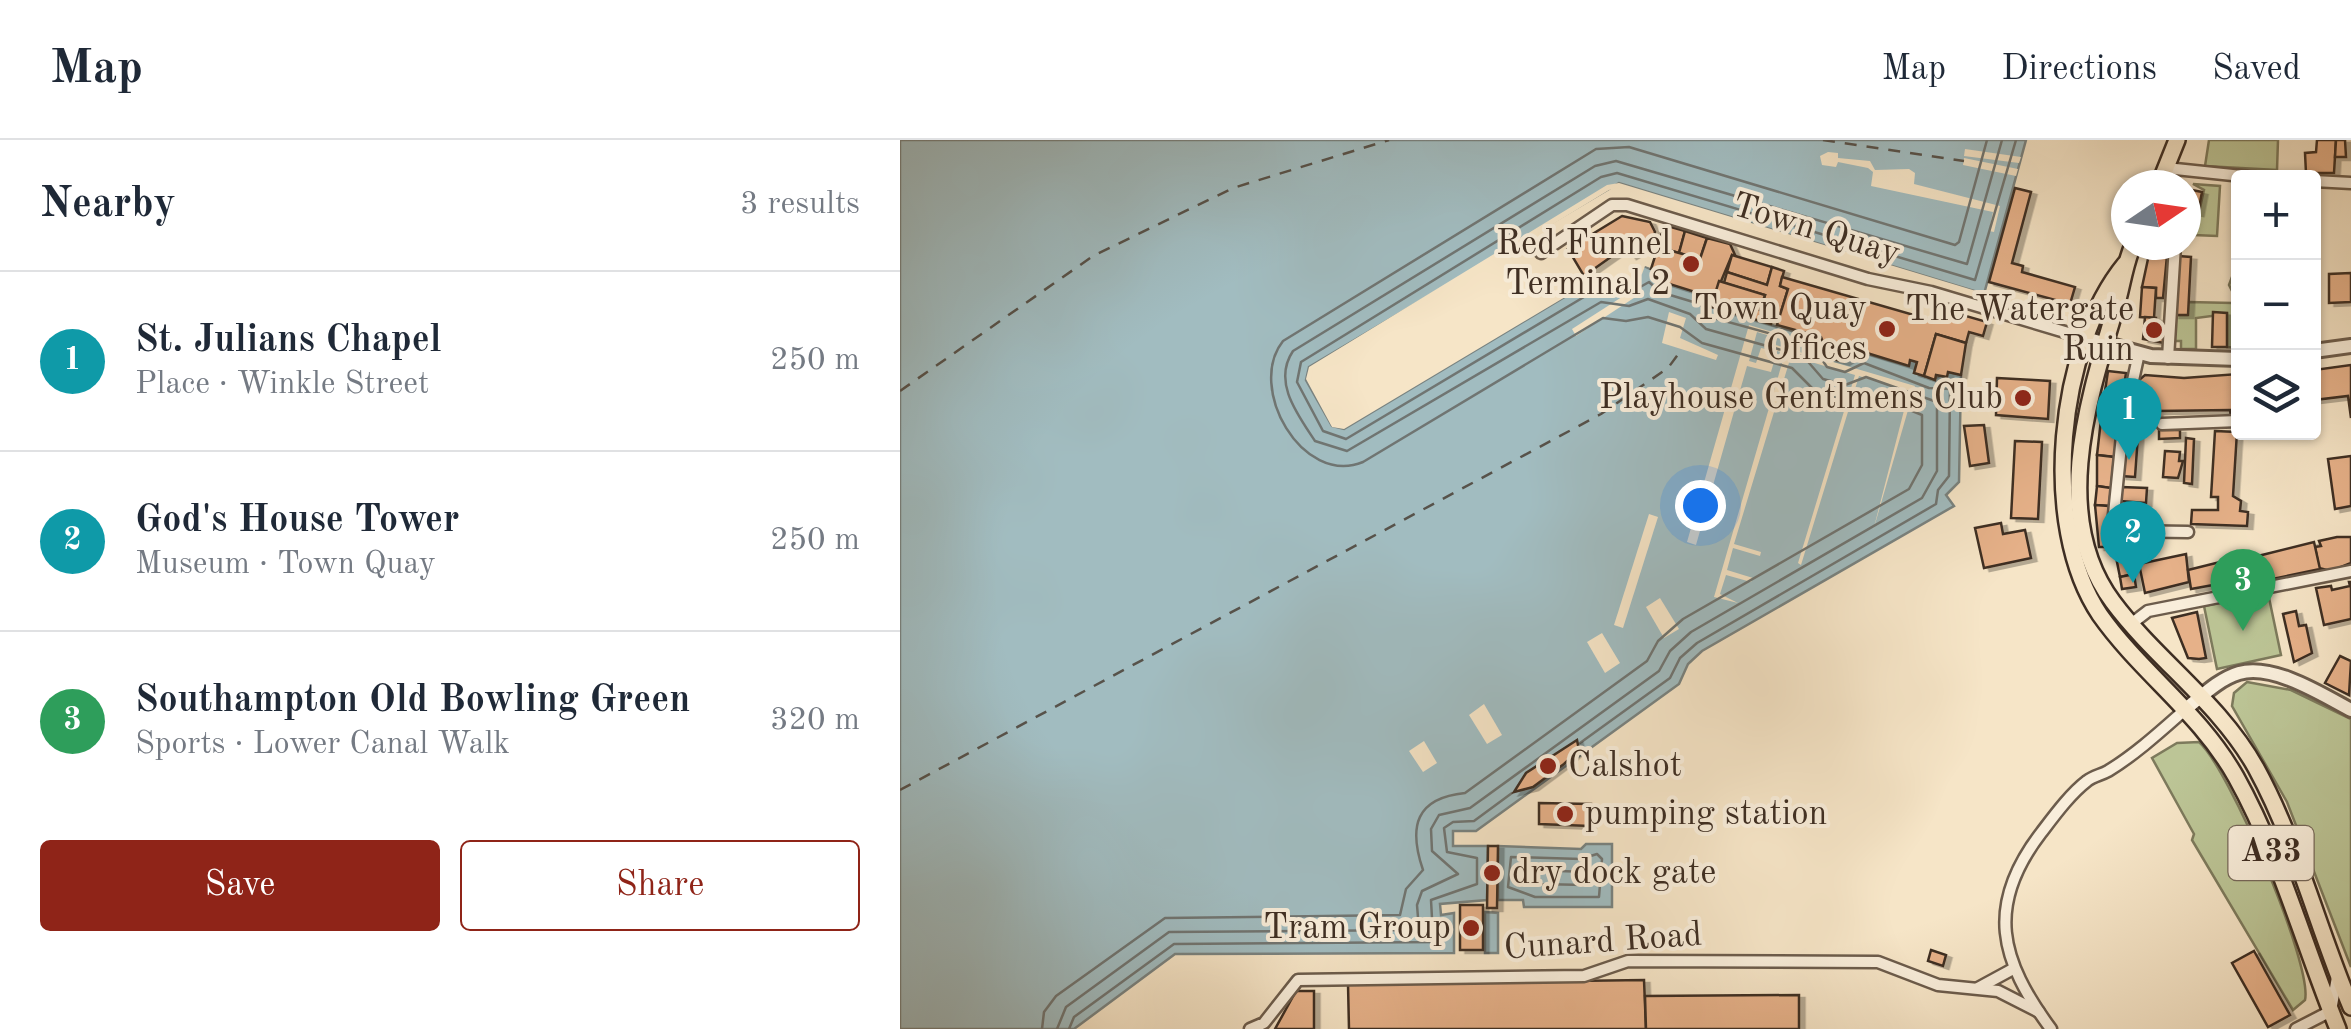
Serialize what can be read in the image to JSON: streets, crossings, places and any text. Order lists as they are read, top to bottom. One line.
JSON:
{"streets":{"main road":["A33"],"street":["Town Quay","Cunard Road"]},"crossings":[["Town Quay","A33"]],"places":["Red Funnel Terminal 2","Town Quay Offices","The Watergate Ruin","Playhouse Gentlmens Club","Calshot","pumping station","dry dock gate","Tram Group"],"north":"right","page":{"header":"Map","nav":["Map","Directions","Saved"],"heading":["Nearby","3 results"],"map_buttons":["+","−"],"list":[{"mark":"1","name":"St. Julians Chapel","note":"Place · Winkle Street","value":"250 m"},{"mark":"2","name":"God's House Tower","note":"Museum · Town Quay","value":"250 m"},{"mark":"3","name":"Southampton Old Bowling Green","note":"Sports · Lower Canal Walk","value":"320 m"}],"pins":["1","2","3"],"buttons":["Save","Share"]}}
